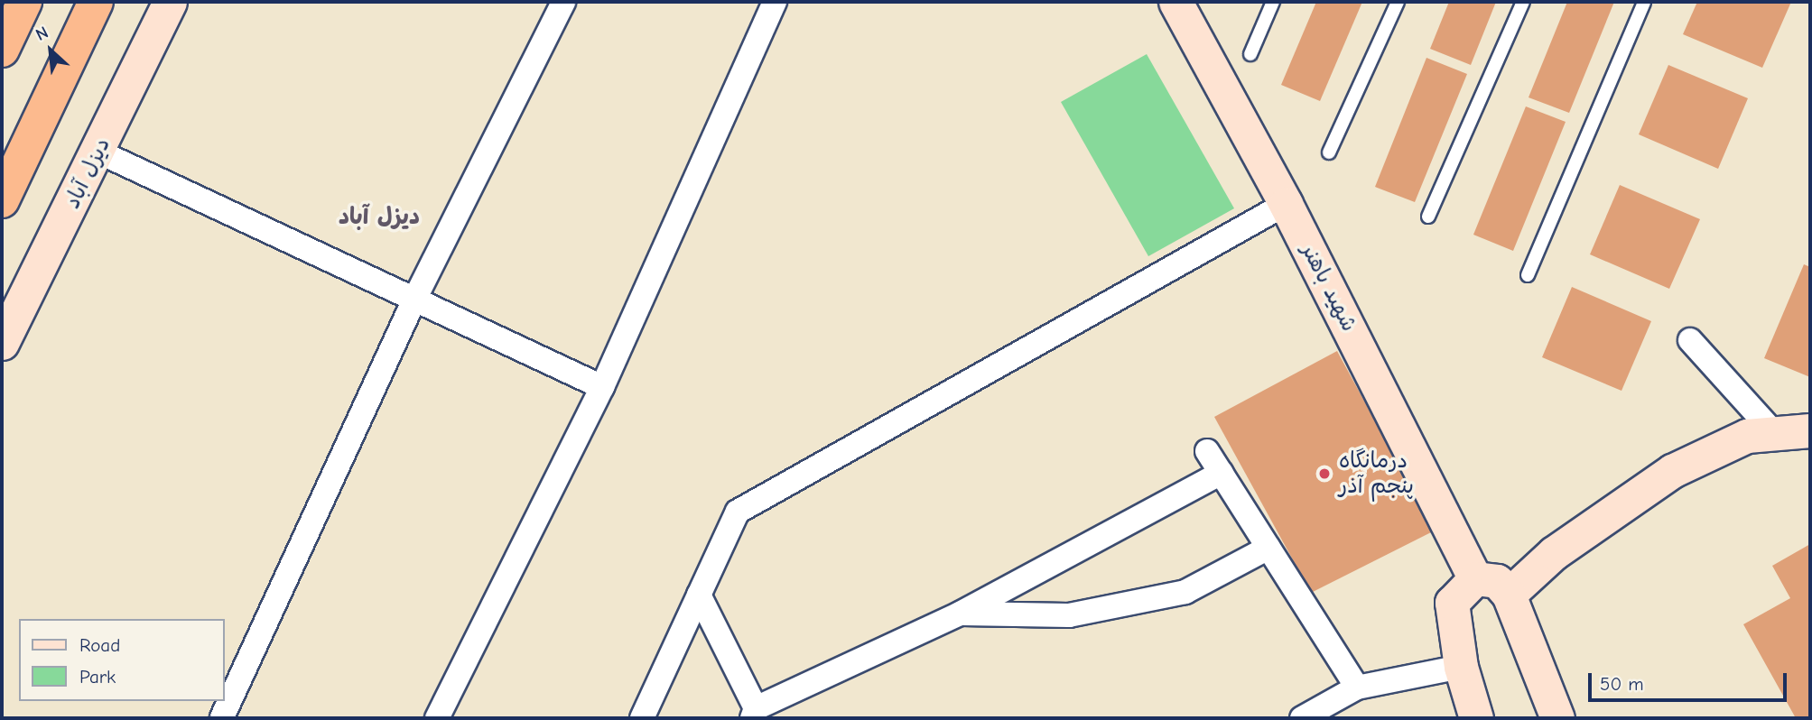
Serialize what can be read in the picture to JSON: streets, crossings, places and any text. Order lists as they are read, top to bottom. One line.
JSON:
{"streets":{"street":["دیزل آباد","شهید باهنر"]},"districts":["دیزل آباد"],"places":["درمانگاه پنجم آذر"],"legend":["Road","Park"],"scale_bar":"50 m","north":"top left"}
